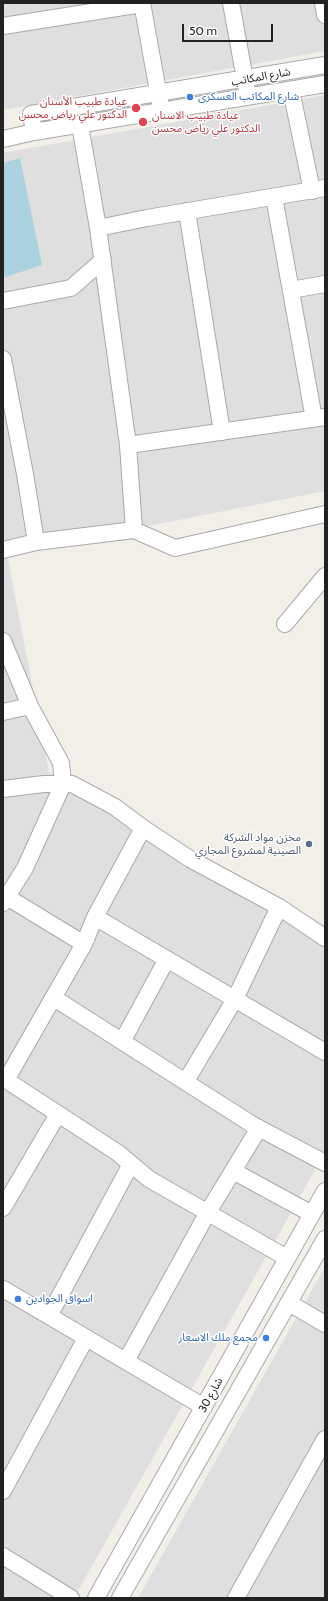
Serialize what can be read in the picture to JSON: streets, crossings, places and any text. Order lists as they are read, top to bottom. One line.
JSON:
{"streets":{"street":["شارع المکاتب","شارع 30"]},"places":["شارع المکاتب العسکری","عيادة طبيب الأسنان الدكتور علي رياض محسن","عيادة طبيب الاسنان الدكتور علي رياض محسن","مخزن مواد الشركة الصينية لمشروع المجاري","اسواق الجوادين","مجمع ملك الاسعار"],"scale_bar":"50 m"}
